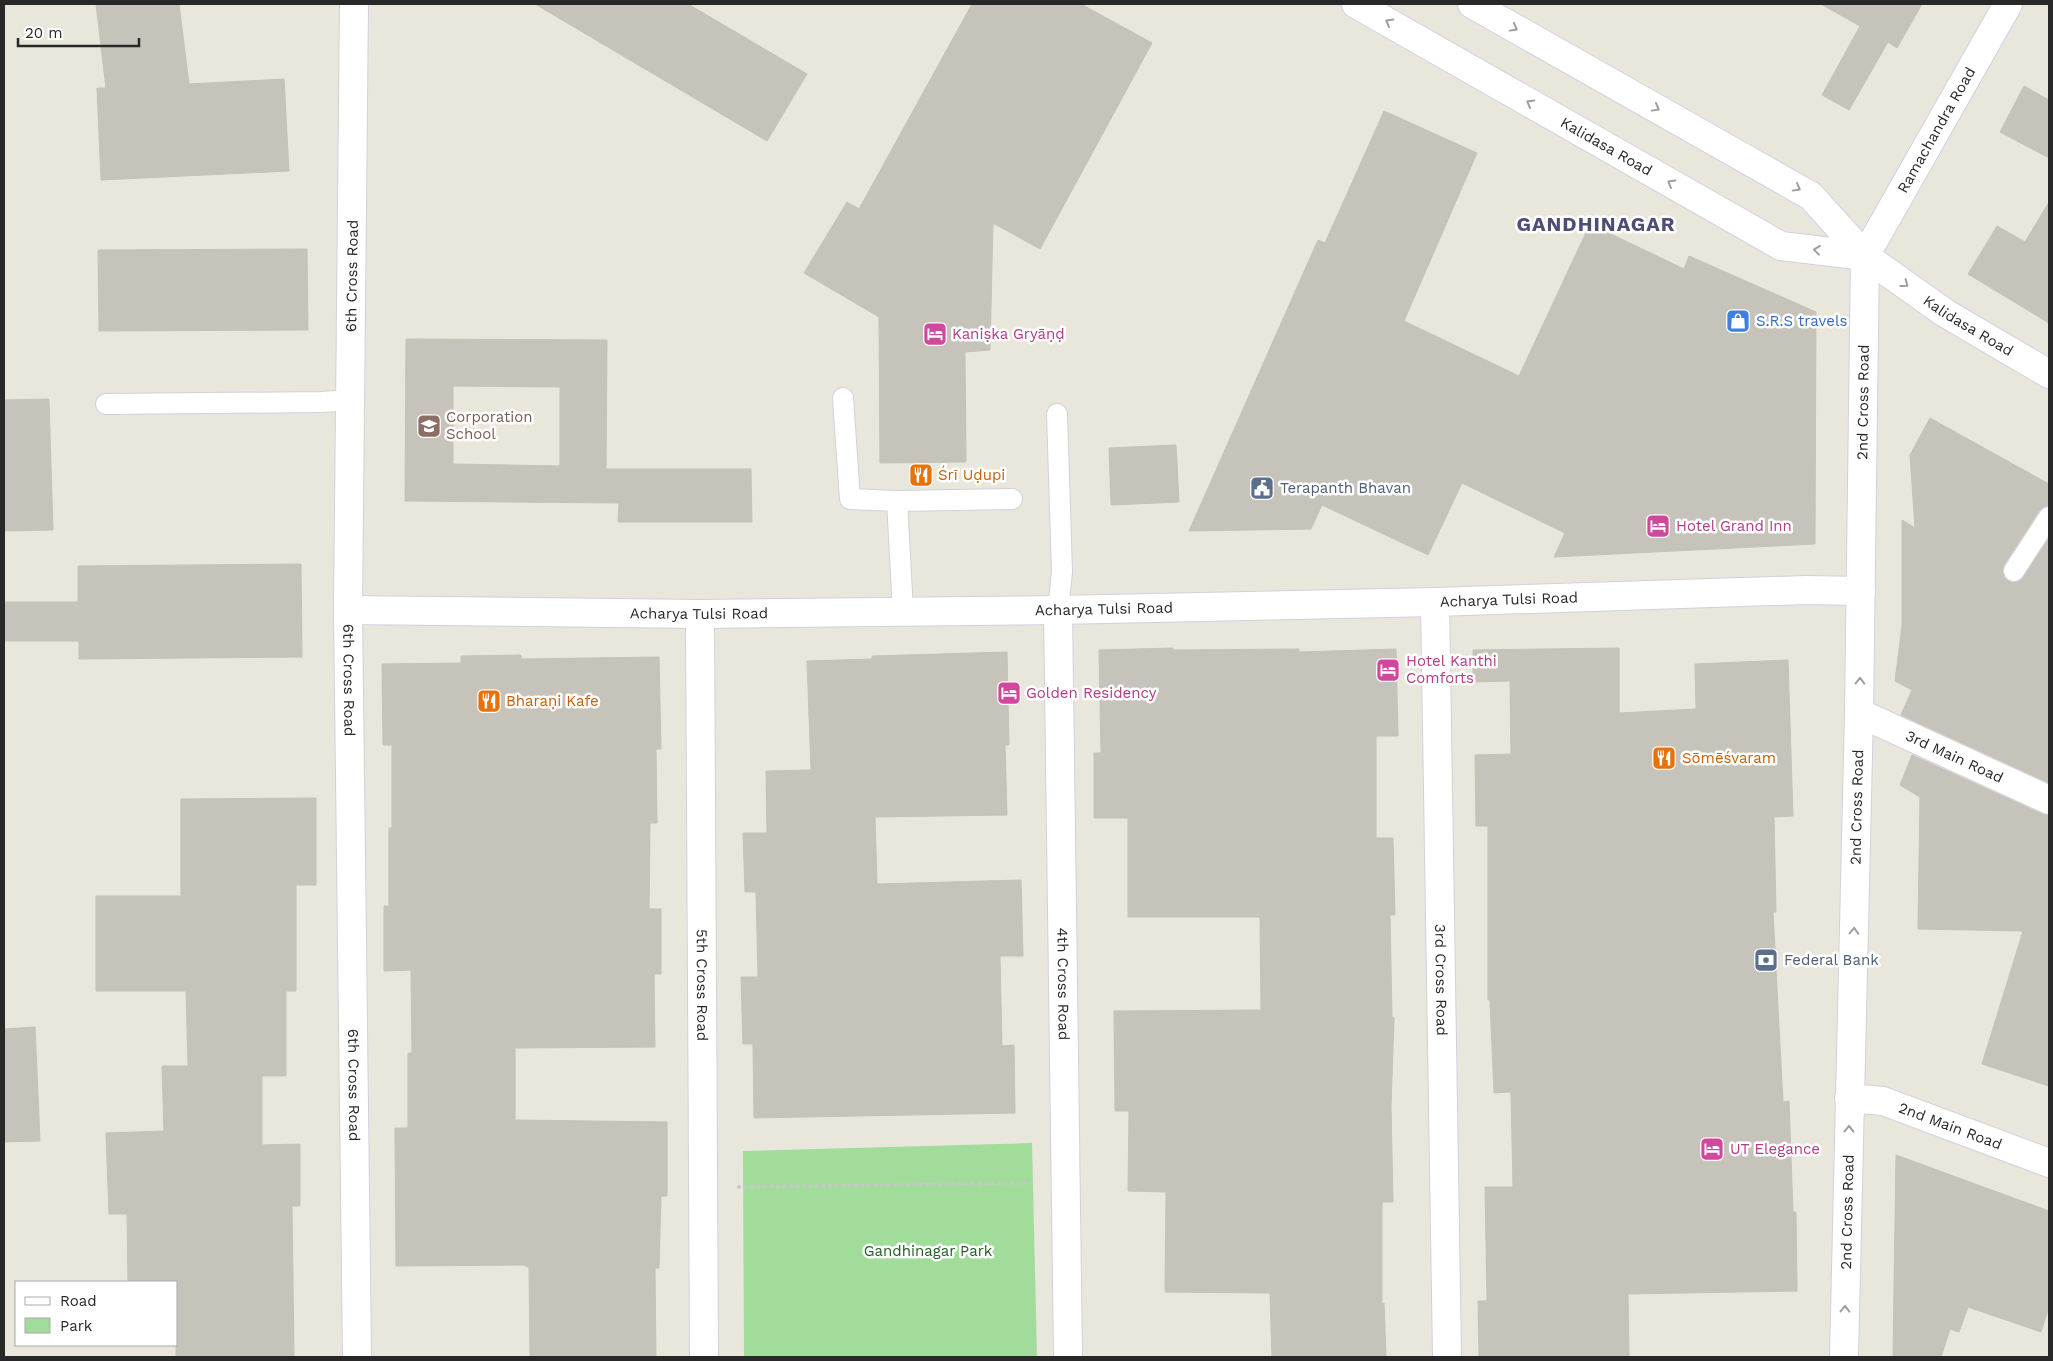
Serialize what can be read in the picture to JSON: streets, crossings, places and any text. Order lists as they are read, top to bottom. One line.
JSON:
{"streets":{"street":["Ramachandra Road","Kalidasa Road","6th Cross Road","2nd Cross Road","Acharya Tulsi Road","3rd Main Road","3rd Cross Road","4th Cross Road","5th Cross Road","2nd Main Road"]},"crossings":[["Ramachandra Road","Kalidasa Road"],["Ramachandra Road","2nd Cross Road"],["Kalidasa Road","2nd Cross Road"],["6th Cross Road","Acharya Tulsi Road"],["2nd Cross Road","Acharya Tulsi Road"],["2nd Cross Road","3rd Main Road"],["2nd Cross Road","2nd Main Road"],["Acharya Tulsi Road","3rd Cross Road"],["Acharya Tulsi Road","4th Cross Road"],["Acharya Tulsi Road","5th Cross Road"]],"one_way":["2nd Cross Road"],"districts":["GANDHINAGAR"],"parks":["Gandhinagar Park"],"places":{"shop":["S.R.S travels"],"hotel":["Kaniṣka Gryāṇḍ","Hotel Grand Inn","Hotel Kanthi Comforts","Golden Residency","UT Elegance"],"school or university":["Corporation School"],"restaurant":["Śrī Uḍupi","Bharaṇi Kafe","Sōmēśvaram"],"public building":["Terapanth Bhavan"],"bank":["Federal Bank"]},"legend":["Road","Park"],"scale_bar":"20 m"}
